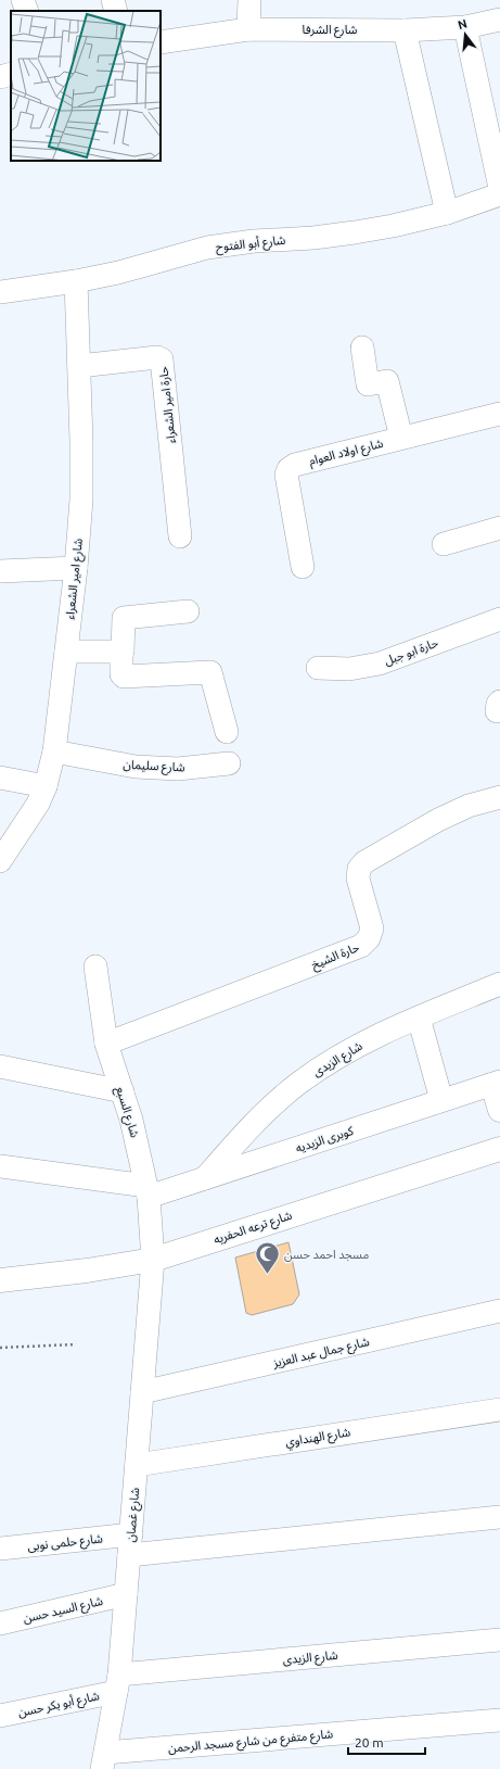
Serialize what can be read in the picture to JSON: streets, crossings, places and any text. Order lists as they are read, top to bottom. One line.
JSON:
{"streets":{"street":["شارع الشرفا","شارع أبو الفتوح","حارة امير الشعراء","شارع اولاد العوام","شارع امير الشعراء","حارة ابو جبل","شارع سليمان","حارة الشيخ","شارع الزيدى","شارع السبع","كوبرى الزيديه","شارع ترعه الحفريه","شارع جمال عبد العزيز","شارع الهنداوي","شارع غصان","شارع حلمى نوبى","شارع السيد حسن","شارع أبو بكر حسن","شارع متفرع من شارع مسجد الرحمن"]},"crossings":[["شارع أبو الفتوح","شارع امير الشعراء"],["حارة امير الشعراء","شارع امير الشعراء"],["شارع امير الشعراء","شارع سليمان"],["حارة الشيخ","شارع السبع"],["شارع الزيدى","كوبرى الزيديه"],["شارع الزيدى","شارع غصان"],["شارع الزيدى","شارع أبو بكر حسن"],["شارع السبع","كوبرى الزيديه"],["شارع السبع","شارع ترعه الحفريه"],["شارع السبع","شارع غصان"],["شارع ترعه الحفريه","شارع غصان"],["شارع جمال عبد العزيز","شارع غصان"],["شارع الهنداوي","شارع غصان"],["شارع غصان","شارع حلمى نوبى"],["شارع غصان","شارع السيد حسن"],["شارع غصان","شارع أبو بكر حسن"],["شارع غصان","شارع متفرع من شارع مسجد الرحمن"]],"places":{"mosque":["مسجد احمد حسن"]},"scale_bar":"20 m","north":"top"}
